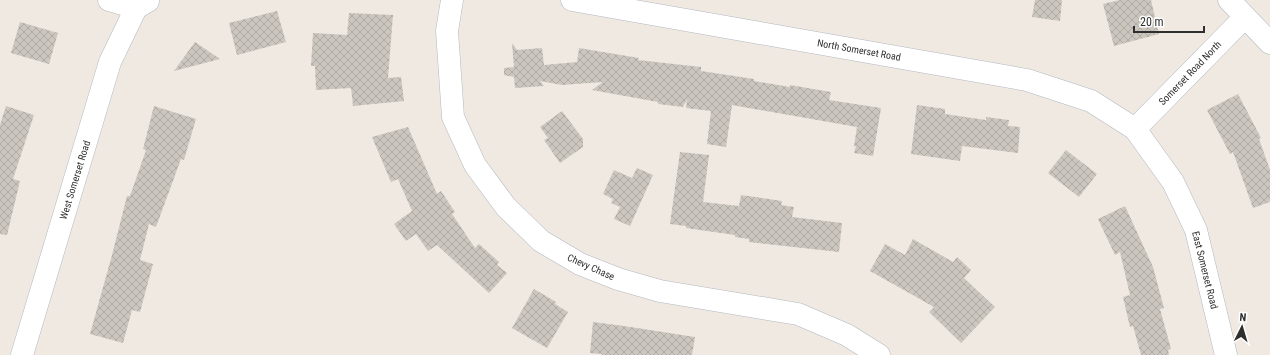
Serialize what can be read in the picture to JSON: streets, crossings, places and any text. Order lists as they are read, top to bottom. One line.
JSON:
{"streets":{"street":["North Somerset Road","Somerset Road North","West Somerset Road","Chevy Chase","East Somerset Road"]},"crossings":[["North Somerset Road","Somerset Road North"],["North Somerset Road","East Somerset Road"],["Somerset Road North","East Somerset Road"]],"scale_bar":"20 m","north":"top"}
